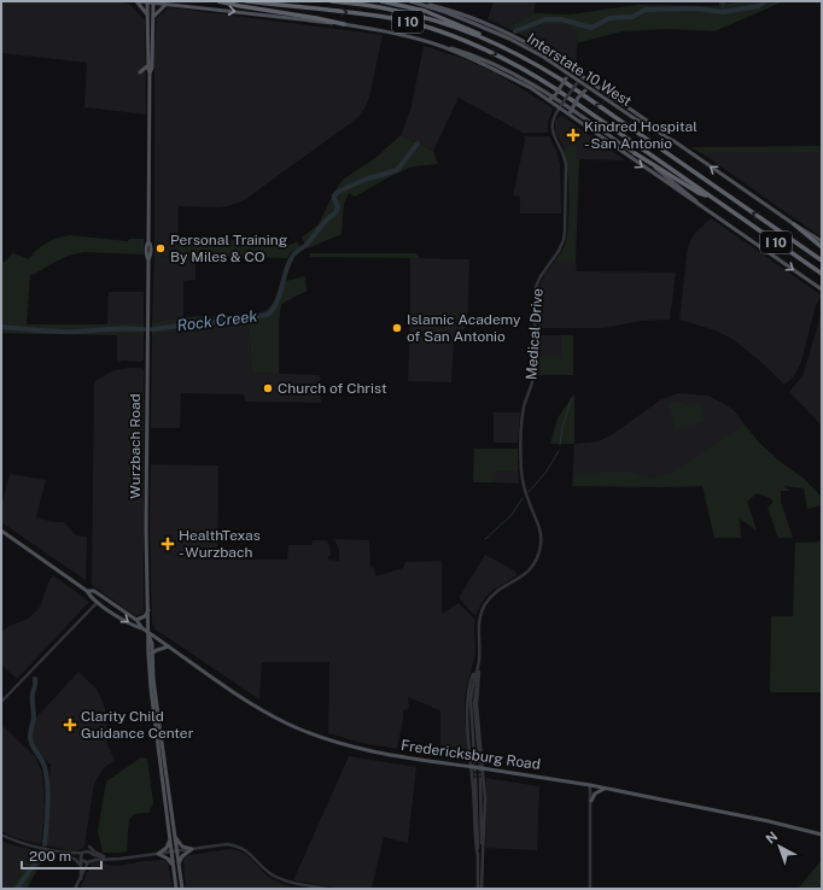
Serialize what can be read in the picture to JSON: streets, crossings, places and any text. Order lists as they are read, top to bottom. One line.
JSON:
{"streets":{"highway":["I 10"],"main road":["Interstate 10 West","Wurzbach Road","Fredericksburg Road"],"street":["Medical Drive"]},"crossings":[["Interstate 10 West","Medical Drive"],["Wurzbach Road","Fredericksburg Road"]],"water":["Rock Creek"],"places":{"health":["Kindred Hospital - San Antonio","HealthTexas - Wurzbach","Clarity Child Guidance Center"],"other":["Personal Training By Miles & CO","Islamic Academy of San Antonio","Church of Christ"]},"scale_bar":"200 m","north":"top left"}
